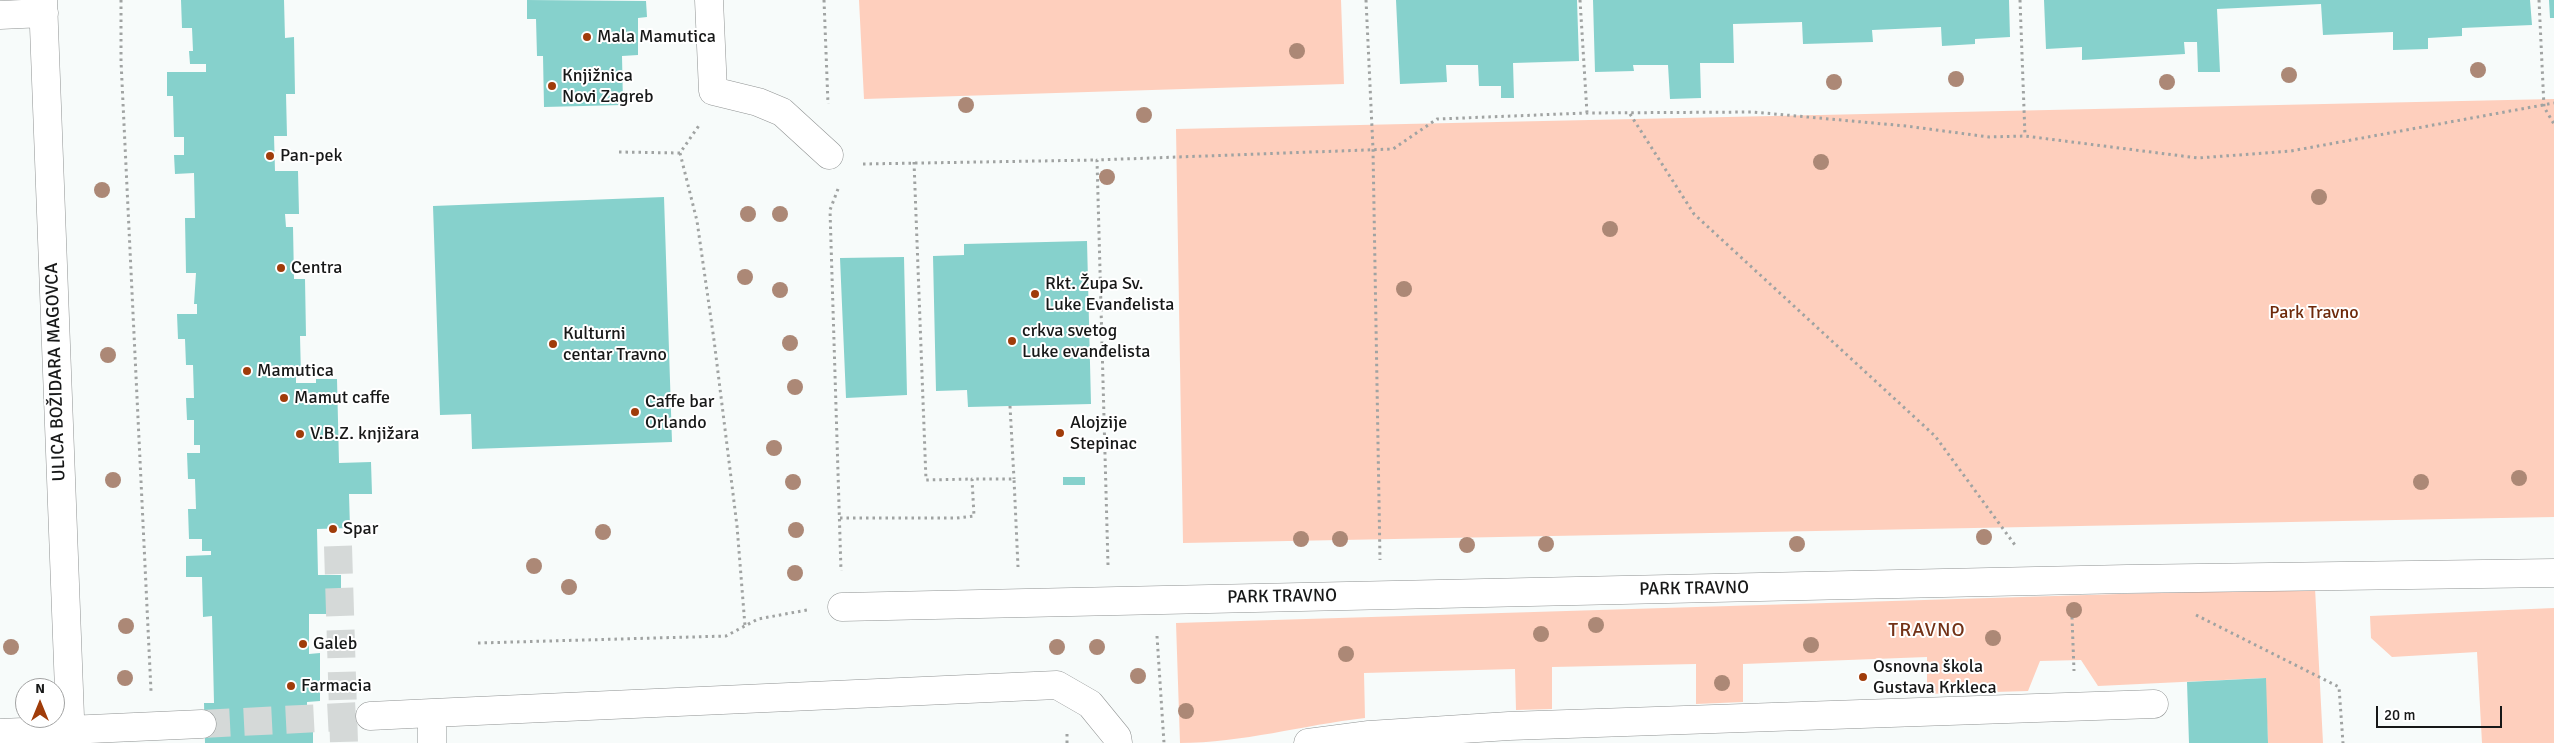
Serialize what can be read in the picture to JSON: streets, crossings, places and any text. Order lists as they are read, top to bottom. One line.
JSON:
{"streets":{"street":["ULICA BOŽIDARA MAGOVCA","PARK TRAVNO"]},"districts":["TRAVNO"],"parks":["Park Travno"],"places":["Mala Mamutica","Knjižnica Novi Zagreb","Pan-pek","Centra","Rkt. Župa Sv. Luke Evanđelista","crkva svetog Luke evanđelista","Kulturni centar Travno","Mamutica","Mamut caffe","Caffe bar Orlando","Alojzije Stepinac","V.B.Z. knjižara","Spar","Galeb","Osnovna škola Gustava Krkleca","Farmacia"],"scale_bar":"20 m","north":"top"}
